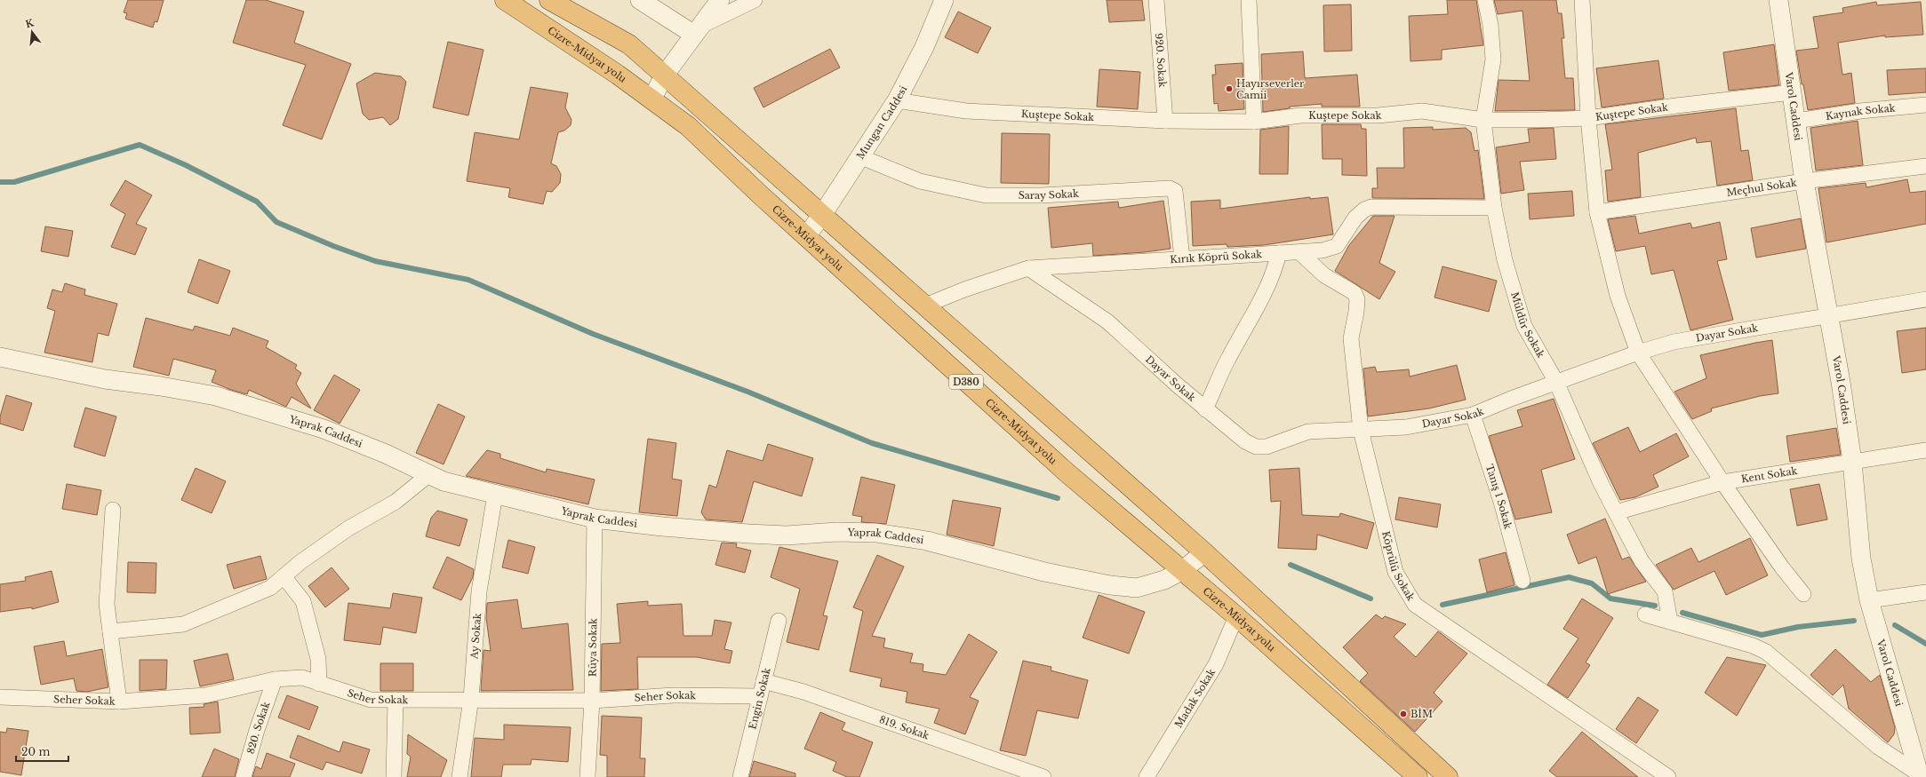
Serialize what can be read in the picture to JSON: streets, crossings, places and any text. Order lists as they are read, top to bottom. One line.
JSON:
{"streets":{"highway":["Cizre-Midyat yolu","D380"],"street":["920. Sokak","Varol Caddesi","Kuştepe Sokak","Kaynak Sokak","Mungan Caddesi","Meçhul Sokak","Saray Sokak","Kırık Köprü Sokak","Müldür Sokak","Dayar Sokak","Yaprak Caddesi","Kent Sokak","Tanış 1 Sokak","Köprülü Sokak","Ay Sokak","Rüya Sokak","Seher Sokak","Madak Sokak","Engin Sokak","819. Sokak","820. Sokak"]},"crossings":[["Cizre-Midyat yolu","Mungan Caddesi"],["Cizre-Midyat yolu","Yaprak Caddesi"],["Cizre-Midyat yolu","Madak Sokak"],["920. Sokak","Kuştepe Sokak"],["Varol Caddesi","Kuştepe Sokak"],["Varol Caddesi","Kaynak Sokak"],["Varol Caddesi","Meçhul Sokak"],["Varol Caddesi","Dayar Sokak"],["Varol Caddesi","Kent Sokak"],["Kuştepe Sokak","Mungan Caddesi"],["Kuştepe Sokak","Müldür Sokak"],["Mungan Caddesi","Saray Sokak"],["Mungan Caddesi","D380"],["Saray Sokak","Kırık Köprü Sokak"],["Kırık Köprü Sokak","Müldür Sokak"],["Kırık Köprü Sokak","Dayar Sokak"],["Kırık Köprü Sokak","D380"],["Kırık Köprü Sokak","Köprülü Sokak"],["Müldür Sokak","Dayar Sokak"],["Müldür Sokak","Kent Sokak"],["Dayar Sokak","Tanış 1 Sokak"],["Dayar Sokak","Köprülü Sokak"],["D380","Yaprak Caddesi"],["Yaprak Caddesi","Ay Sokak"],["Yaprak Caddesi","Rüya Sokak"],["Ay Sokak","Seher Sokak"],["Rüya Sokak","Seher Sokak"],["Seher Sokak","Engin Sokak"],["Seher Sokak","820. Sokak"],["Engin Sokak","819. Sokak"]],"places":["Hayırseverler Camii","BİM"],"scale_bar":"20 m","north":"top"}
